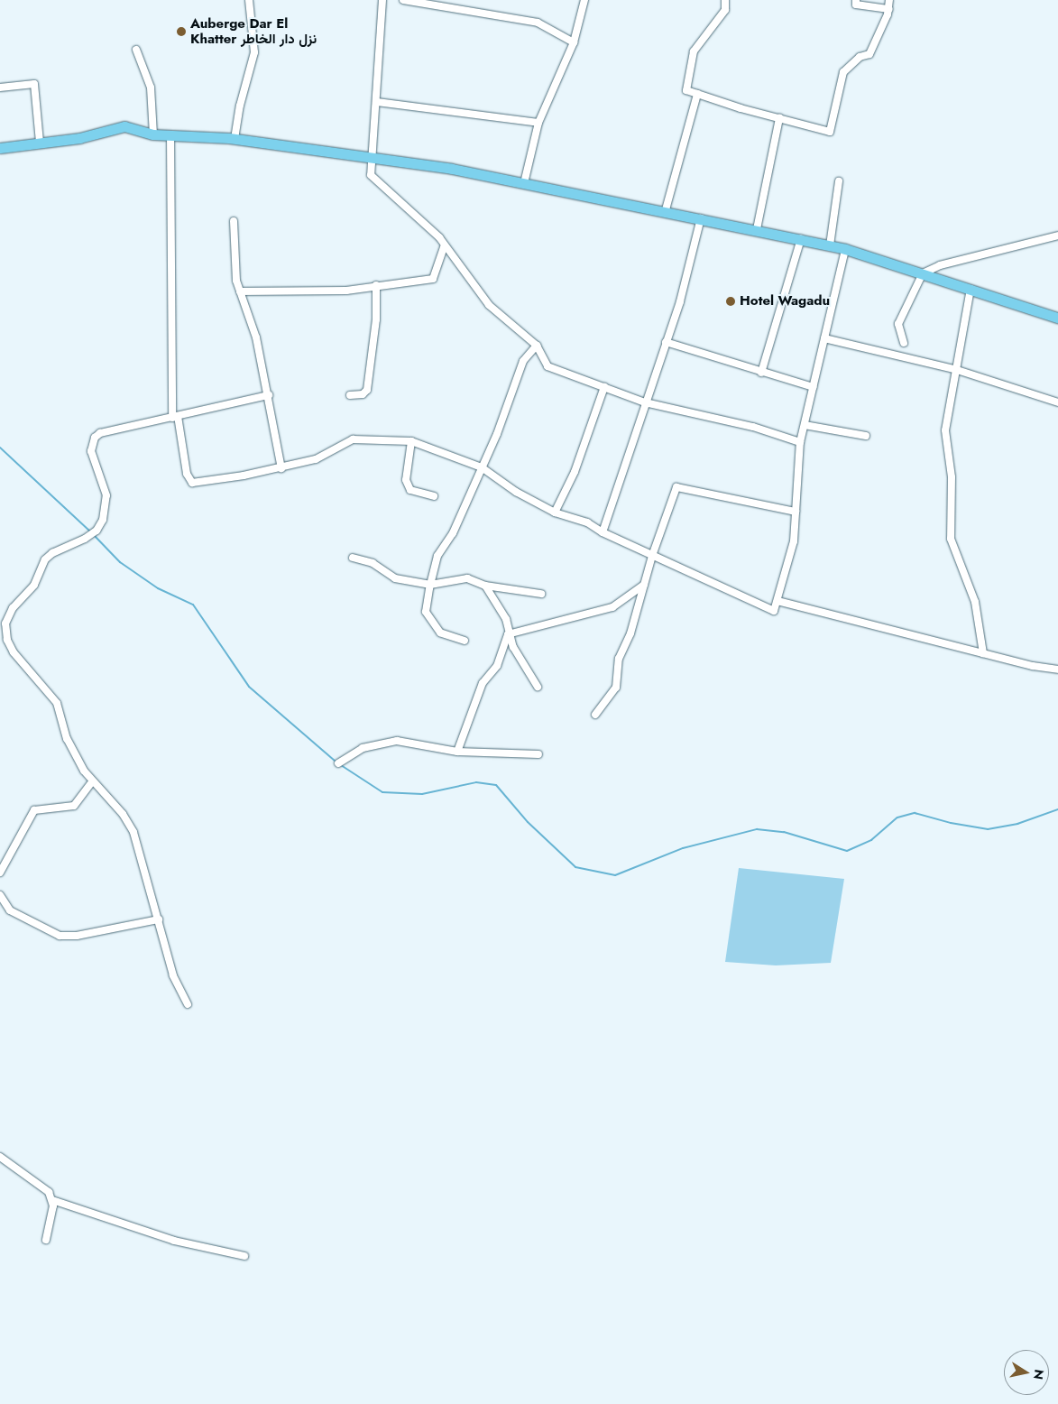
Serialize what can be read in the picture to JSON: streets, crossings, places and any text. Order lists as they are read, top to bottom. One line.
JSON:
{"places":["Auberge Dar El Khatter نزل دار الخاطر","Hotel Wagadu"],"north":"right"}
